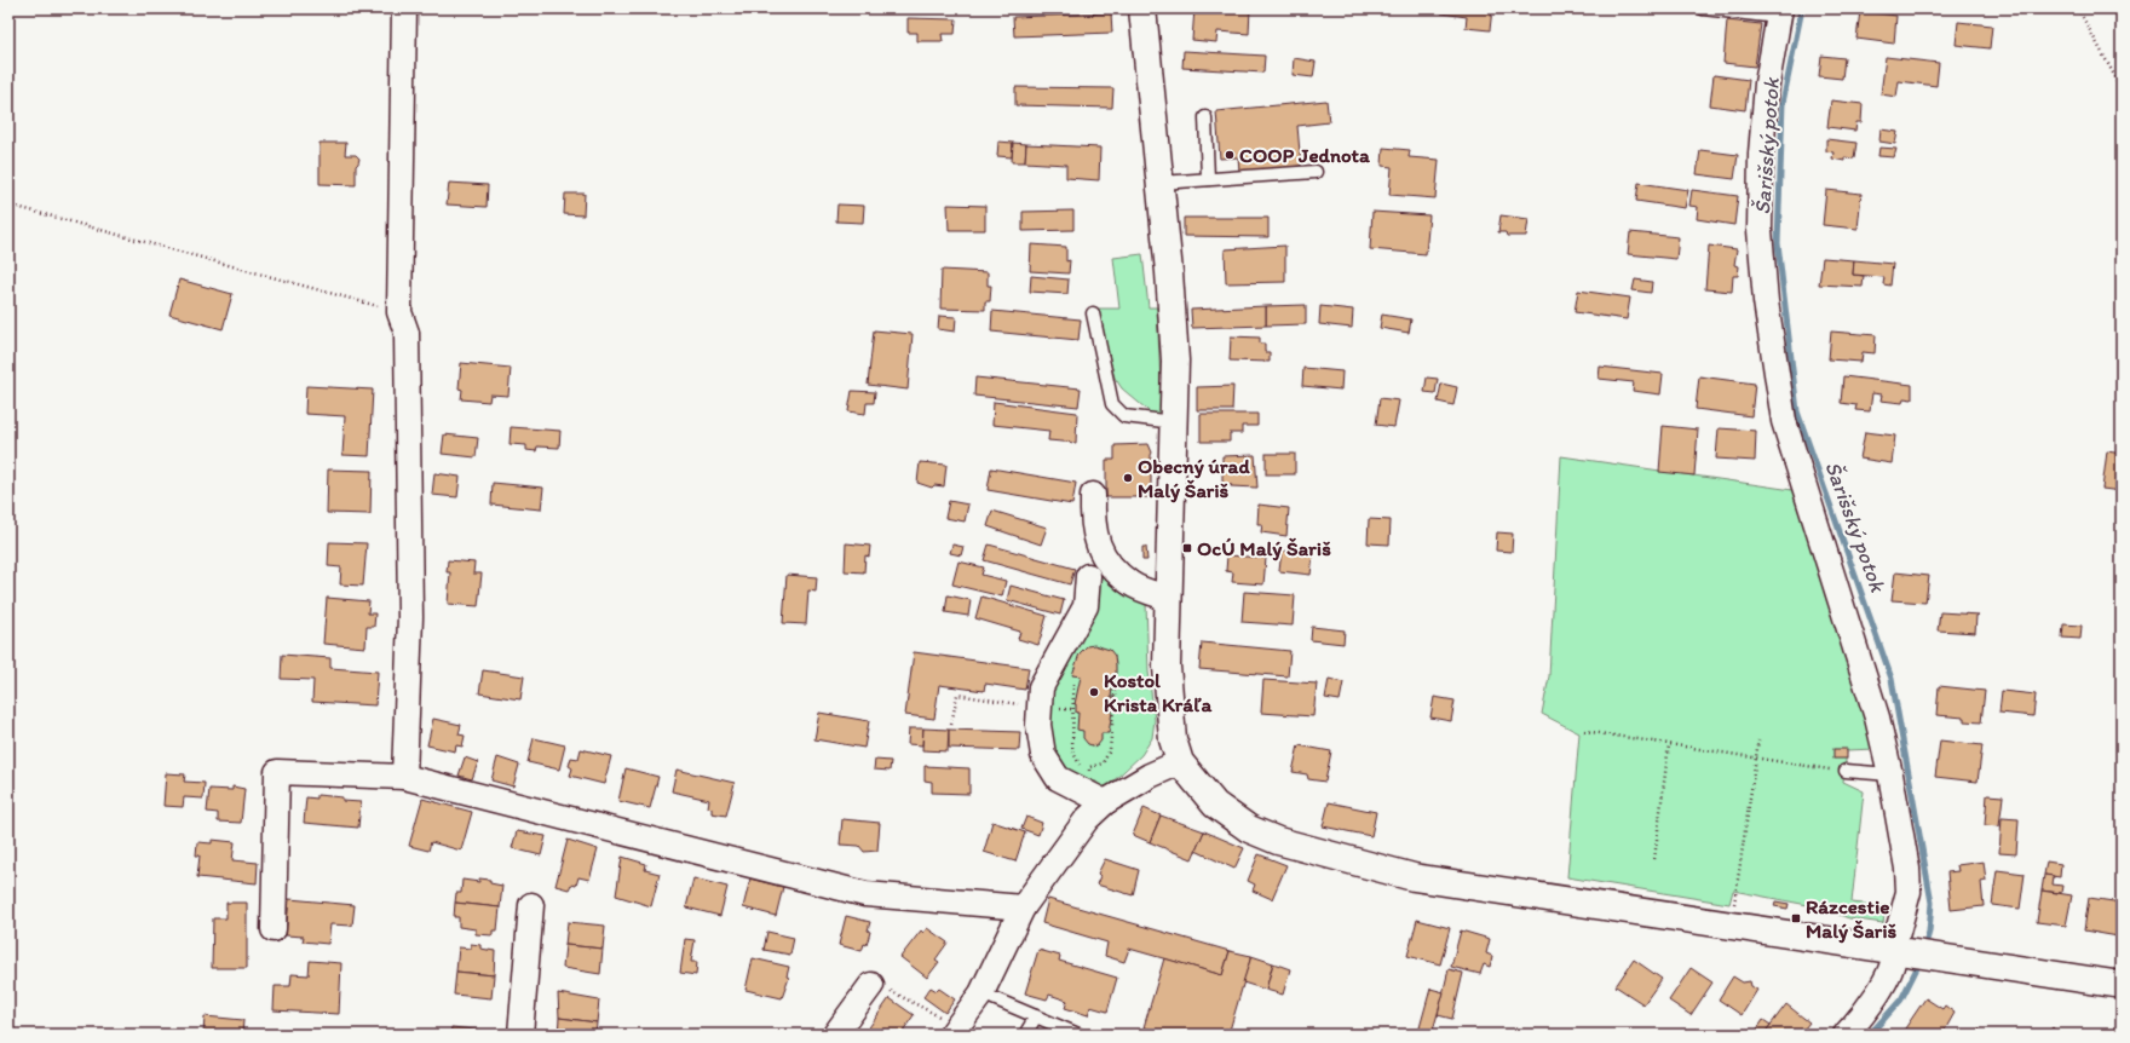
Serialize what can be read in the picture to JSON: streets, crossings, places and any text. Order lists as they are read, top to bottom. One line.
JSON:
{"water":["Šarišský potok"],"places":{"other":["COOP Jednota","Obecný úrad Malý Šariš","Kostol Krista Kráľa"],"transit":["OcÚ Malý Šariš","Rázcestie Malý Šariš"]}}
